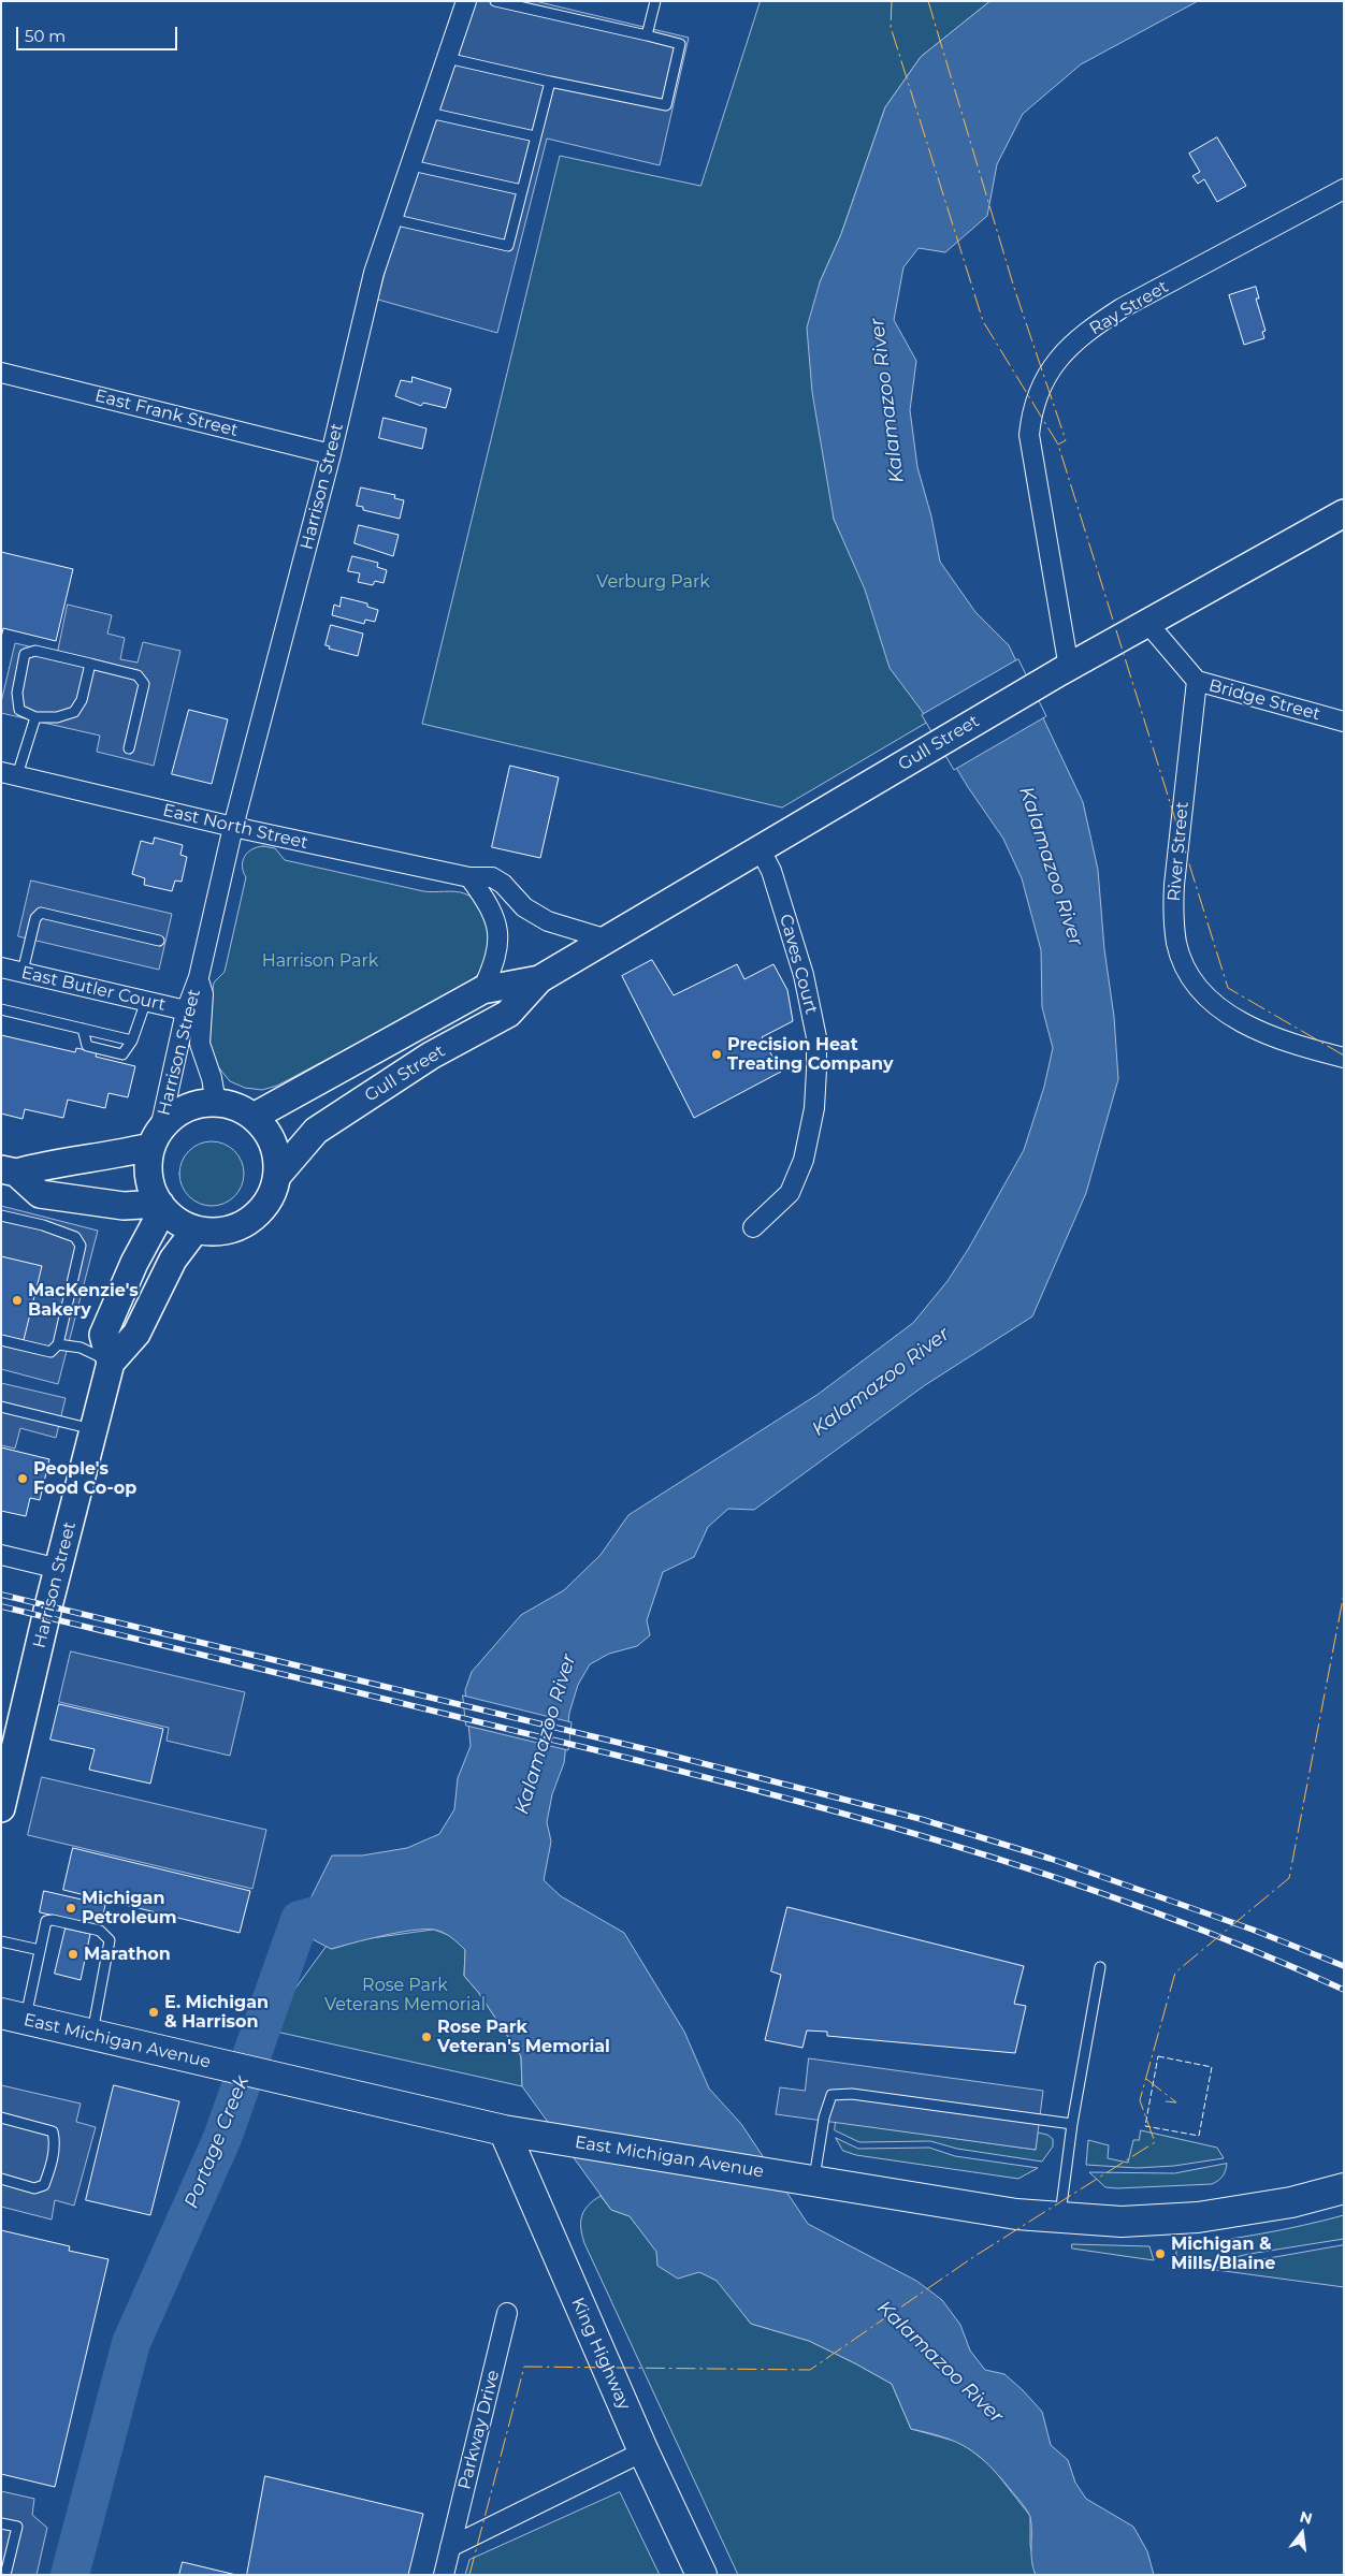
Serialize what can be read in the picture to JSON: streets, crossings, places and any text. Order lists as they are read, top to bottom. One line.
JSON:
{"streets":{"main road":["East Michigan Avenue","King Highway"],"street":["Ray Street","East Frank Street","Harrison Street","Bridge Street","Gull Street","East North Street","River Street","Caves Court","East Butler Court","Parkway Drive"]},"crossings":[["Ray Street","Gull Street"],["East Frank Street","Harrison Street"],["Harrison Street","Gull Street"],["Harrison Street","East North Street"],["Harrison Street","East Butler Court"],["Bridge Street","Gull Street"],["Bridge Street","River Street"],["Gull Street","East North Street"],["Gull Street","Caves Court"],["East Michigan Avenue","King Highway"]],"water":["Kalamazoo River","Portage Creek"],"parks":["Verburg Park","Harrison Park","Rose Park Veterans Memorial"],"places":["Precision Heat Treating Company","MacKenzie's Bakery","People's Food Co-op","Michigan Petroleum","Marathon","E. Michigan & Harrison","Rose Park Veteran's Memorial","Michigan & Mills/Blaine"],"scale_bar":"50 m","north":"top"}
